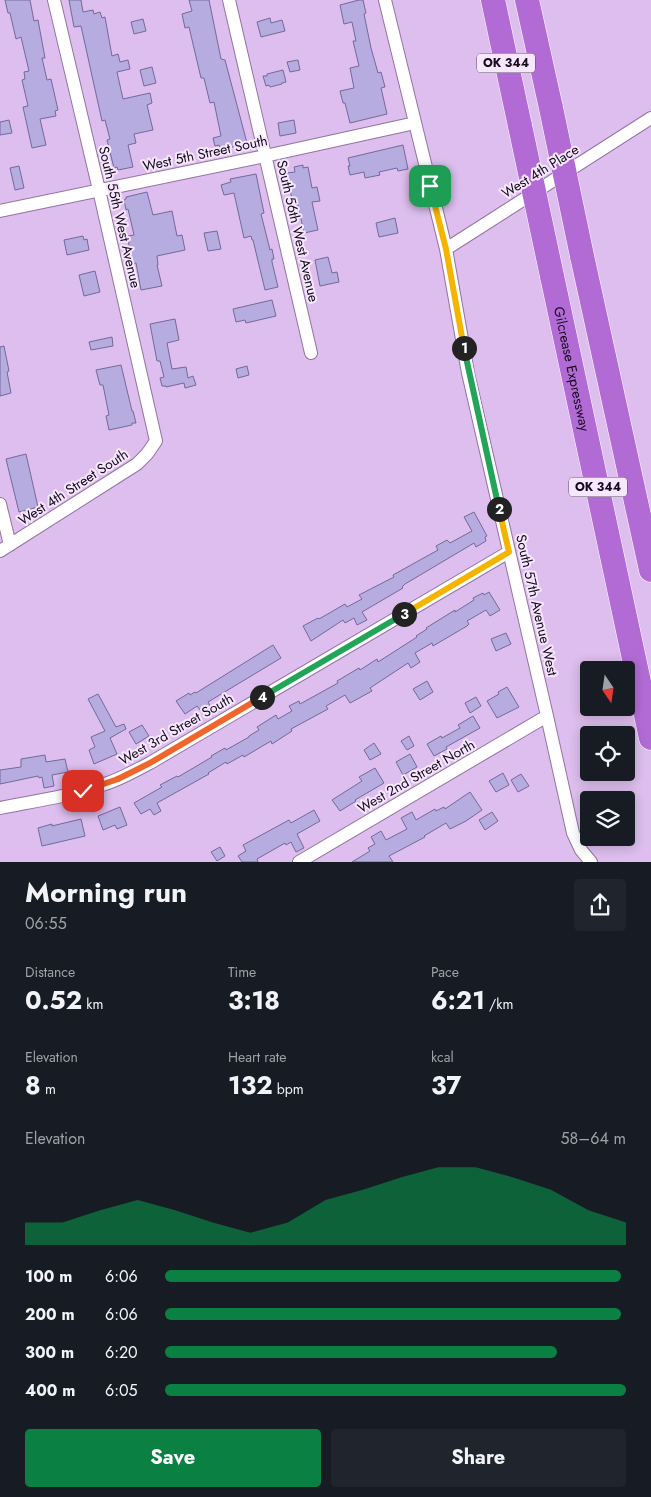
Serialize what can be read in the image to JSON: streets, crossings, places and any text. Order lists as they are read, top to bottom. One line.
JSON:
{"streets":{"highway":["OK 344","Gilcrease Expressway"],"street":["West 5th Street South","West 4th Place","South 55th West Avenue","South 56th West Avenue","West 4th Street South","South 57th Avenue West","West 3rd Street South","West 2nd Street North"]},"crossings":[["West 5th Street South","South 55th West Avenue"],["West 5th Street South","South 56th West Avenue"],["West 5th Street South","South 57th Avenue West"],["West 4th Place","South 57th Avenue West"],["South 55th West Avenue","West 4th Street South"],["South 57th Avenue West","West 3rd Street South"],["South 57th Avenue West","West 2nd Street North"]],"north":"bottom","page":{"pins":["1","2","3","4"],"heading":["Morning run","06:55"],"stats":[["Distance","0.52 km"],["Time","3:18"],["Pace","6:21 /km"],["Elevation","8 m"],["Heart rate","132 bpm"],["kcal","37"]],"chart":["Elevation","58–64 m"],"list":[{"name":"100 m","note":"6:06"},{"name":"200 m","note":"6:06"},{"name":"300 m","note":"6:20"},{"name":"400 m","note":"6:05"}],"buttons":["Save","Share"]}}
